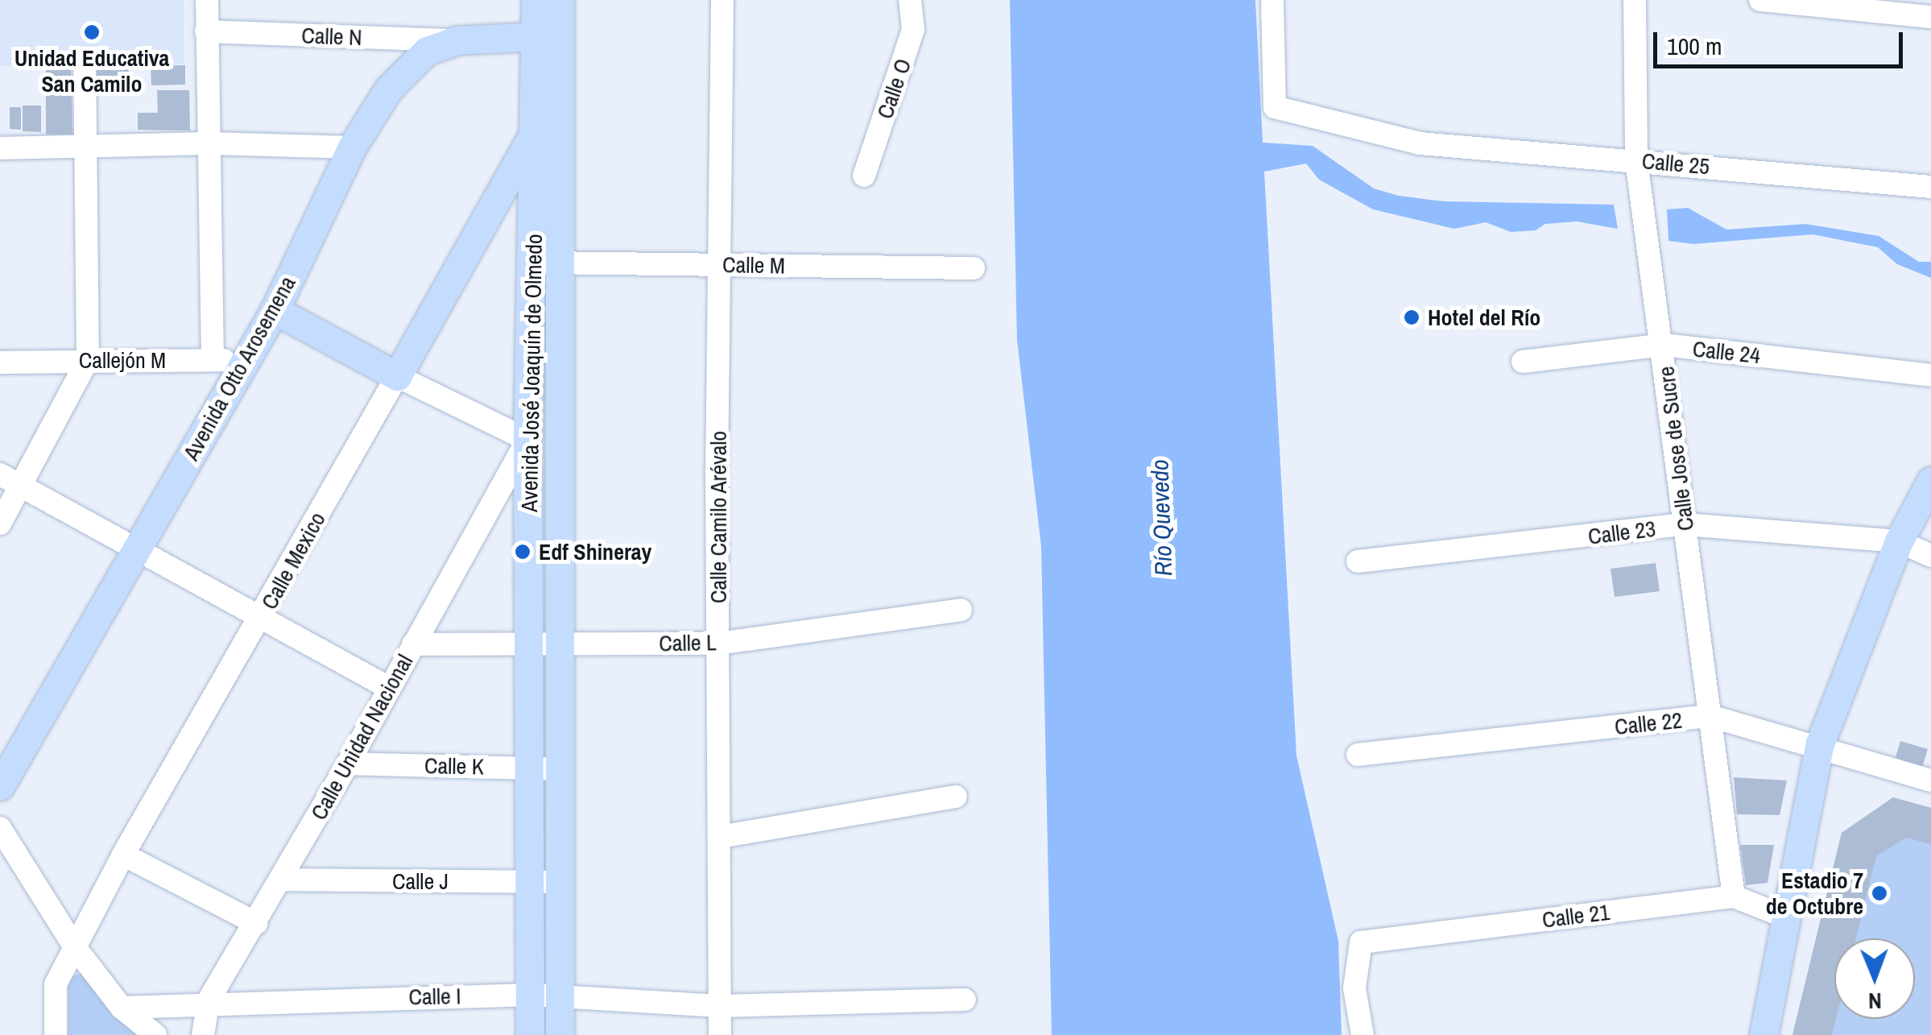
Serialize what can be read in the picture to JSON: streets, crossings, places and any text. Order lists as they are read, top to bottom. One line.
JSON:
{"streets":{"main road":["Avenida Otto Arosemena","Avenida José Joaquín de Olmedo","Calle Mexico"],"street":["Calle N","Calle O","Calle 25","Calle M","Calle 24","Callejón M","Calle Jose de Sucre","Calle Camilo Arévalo","Calle 23","Calle L","Calle 22","Calle Unidad Nacional","Calle K","Calle J","Calle 21","Calle I"]},"crossings":[["Calle N","Avenida Otto Arosemena"],["Calle 25","Calle Jose de Sucre"],["Calle M","Avenida José Joaquín de Olmedo"],["Calle M","Calle Camilo Arévalo"],["Calle 24","Calle Jose de Sucre"],["Callejón M","Avenida Otto Arosemena"],["Avenida Otto Arosemena","Avenida José Joaquín de Olmedo"],["Avenida José Joaquín de Olmedo","Calle Mexico"],["Avenida José Joaquín de Olmedo","Calle L"],["Avenida José Joaquín de Olmedo","Calle Unidad Nacional"],["Avenida José Joaquín de Olmedo","Calle K"],["Avenida José Joaquín de Olmedo","Calle J"],["Avenida José Joaquín de Olmedo","Calle I"],["Calle Jose de Sucre","Calle 23"],["Calle Jose de Sucre","Calle 22"],["Calle Jose de Sucre","Calle 21"],["Calle Camilo Arévalo","Calle L"],["Calle Camilo Arévalo","Calle I"],["Calle L","Calle Unidad Nacional"],["Calle Unidad Nacional","Calle K"],["Calle Unidad Nacional","Calle J"],["Calle Unidad Nacional","Calle I"]],"water":["Río Quevedo"],"places":["Unidad Educativa San Camilo","Hotel del Río","Edf Shineray","Estadio 7 de Octubre"],"scale_bar":"100 m","north":"bottom"}
